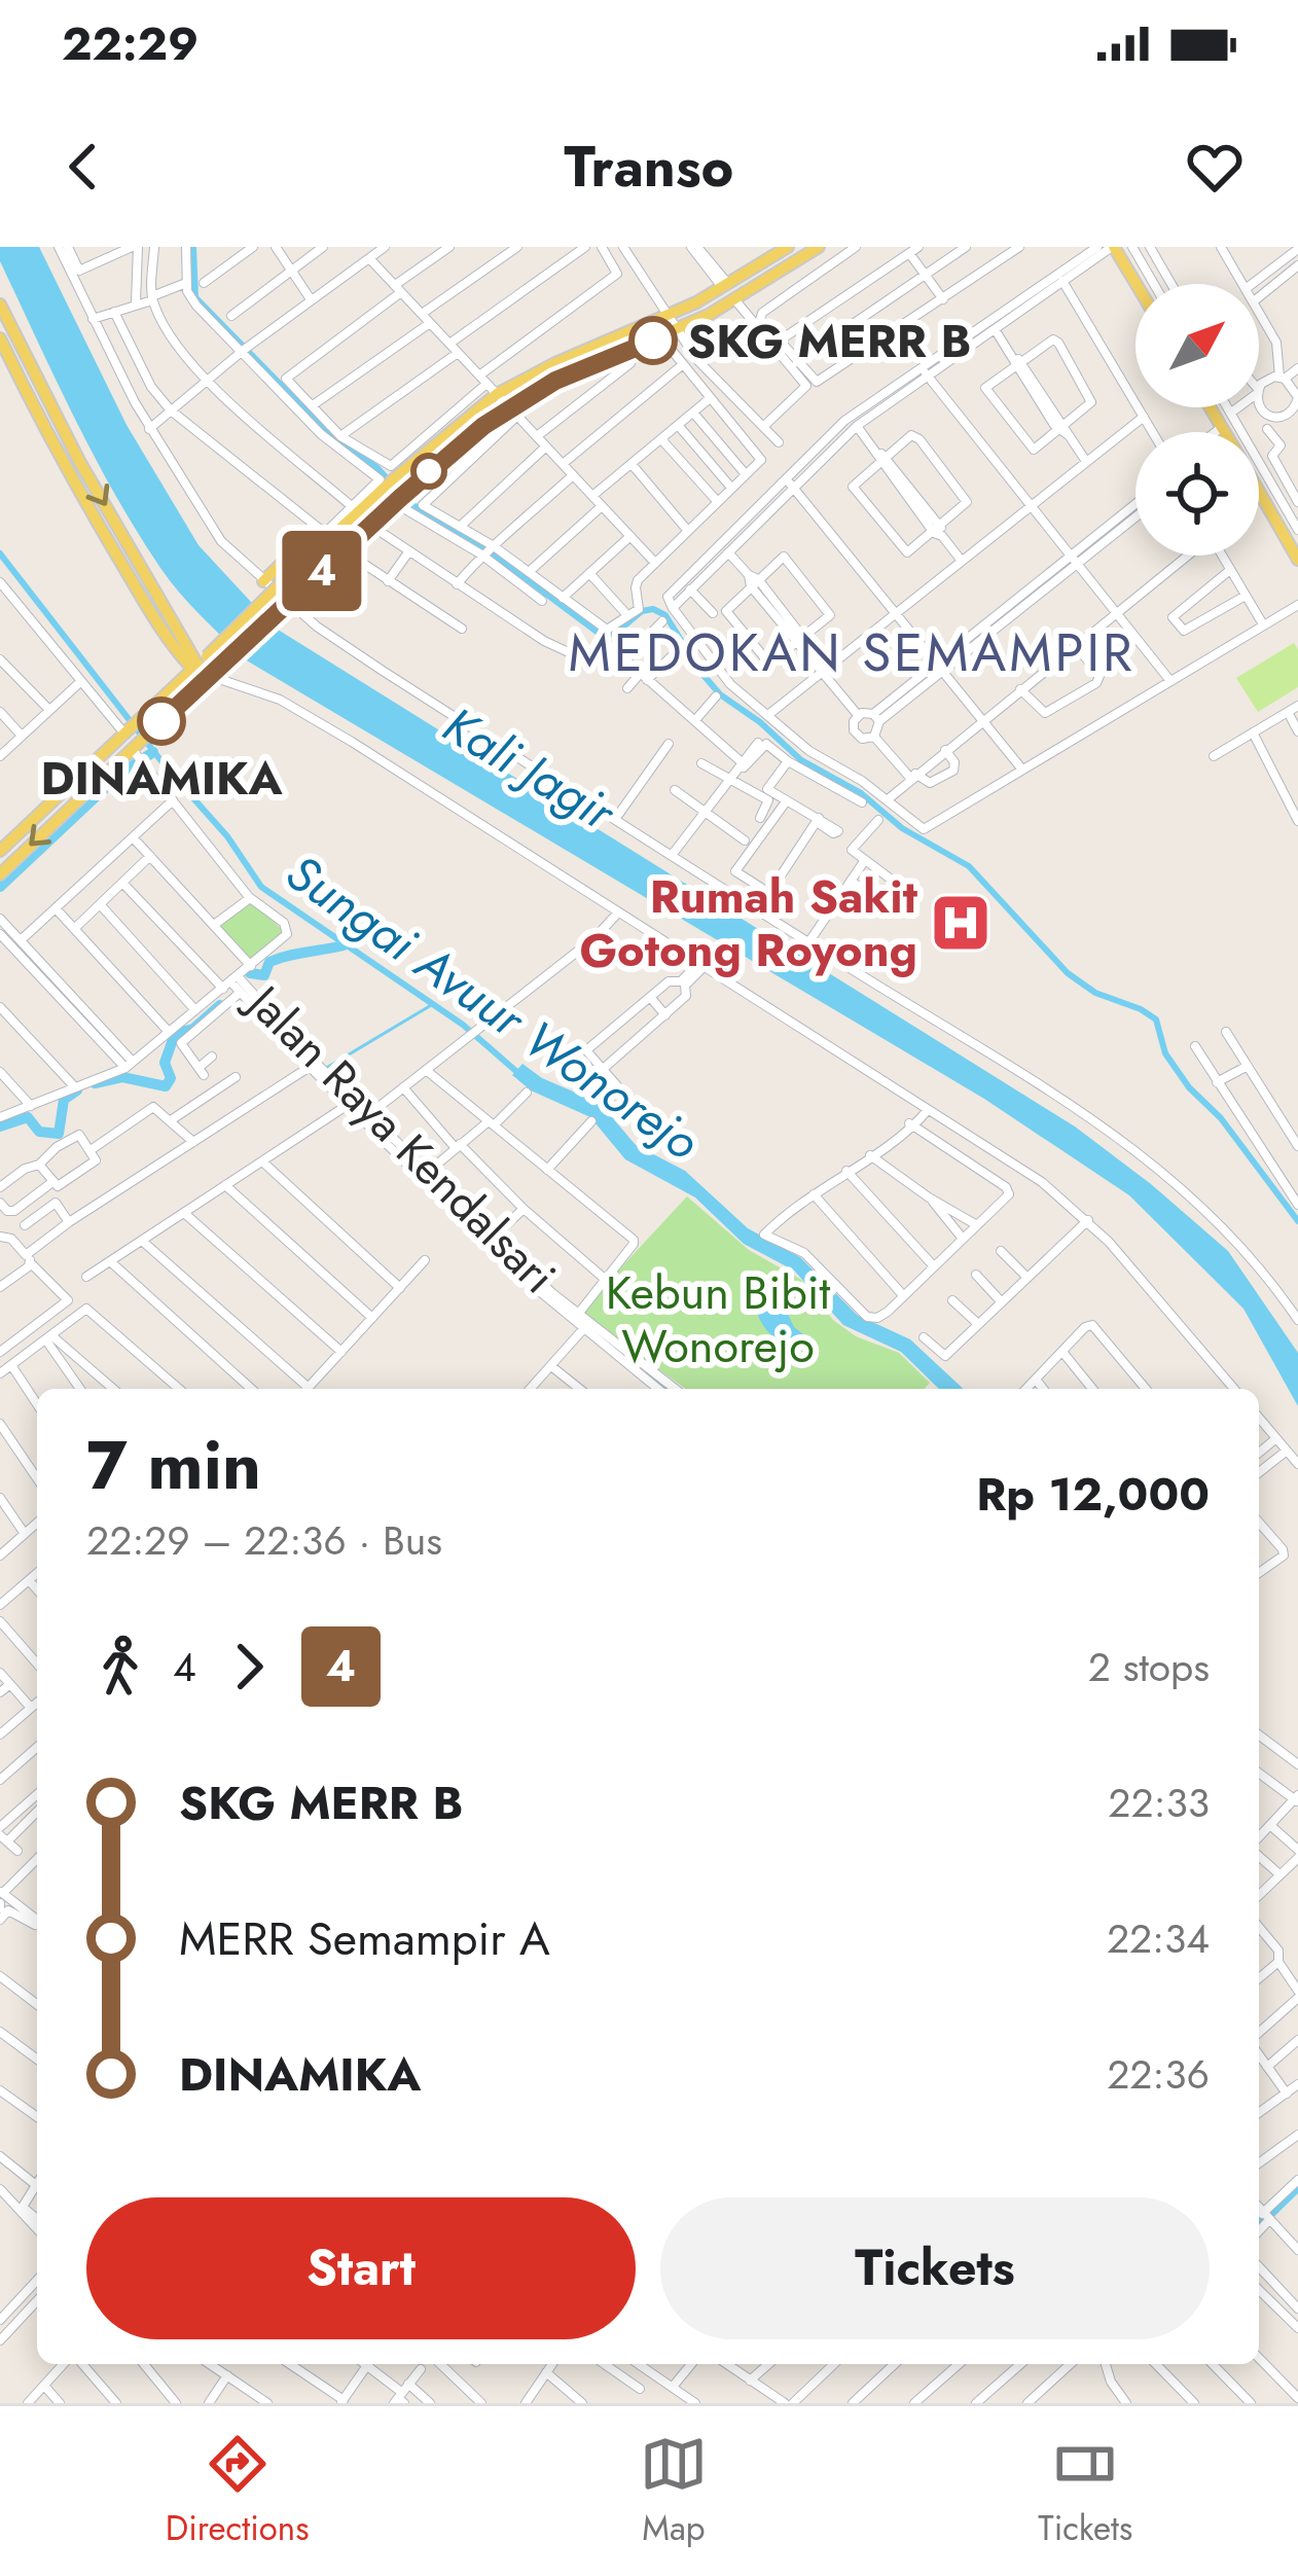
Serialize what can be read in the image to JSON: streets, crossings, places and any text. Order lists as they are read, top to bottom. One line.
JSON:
{"streets":{"street":["Jalan Raya Kendalsari"]},"districts":["MEDOKAN SEMAMPIR"],"water":["Kali Jagir","Sungai Avuur Wonorejo"],"parks":["Kebun Bibit Wonorejo"],"places":{"other":["SKG MERR B","DINAMIKA"],"hospital":["Rumah Sakit Gotong Royong"]},"lines":["bus line 4"],"north":"top right","page":{"status":"22:29","header":"Transo","on_map":"4","heading":["7 min","22:29 – 22:36 · Bus","Rp 12,000"],"legs":["4","4","2 stops"],"list":[{"name":"SKG MERR B","value":"22:33"},{"name":"MERR Semampir A","value":"22:34"},{"name":"DINAMIKA","value":"22:36"}],"buttons":["Start","Tickets"],"tabs":["Directions","Map","Tickets"]}}
